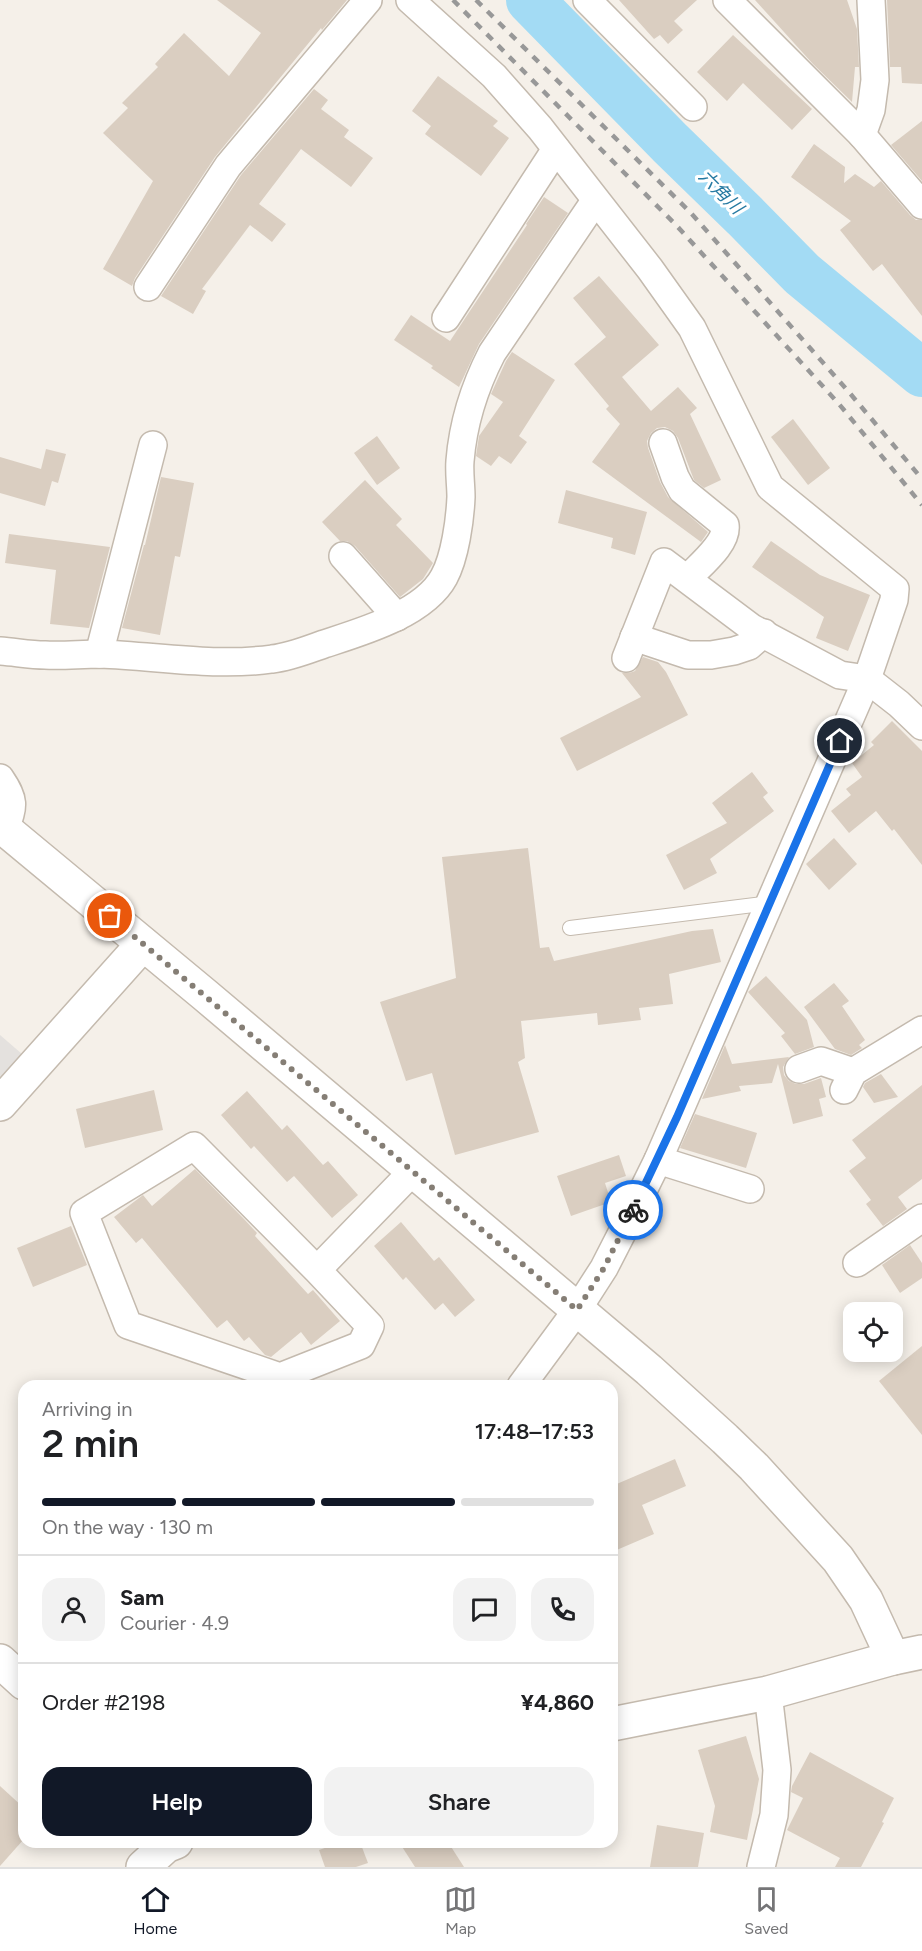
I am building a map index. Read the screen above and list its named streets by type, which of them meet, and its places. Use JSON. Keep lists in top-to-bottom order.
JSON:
{
  "water": ["六角川"],
  "page": {
    "heading": ["2 min", "Arriving in", "17:48–17:53"],
    "panel": [
      "Sam",
      "Courier · 4.9",
      "Order #2198",
      "¥4,860"
    ],
    "bar": "On the way · 130 m",
    "buttons": ["Help", "Share"],
    "tabs": ["Home", "Map", "Saved"]
  }
}
